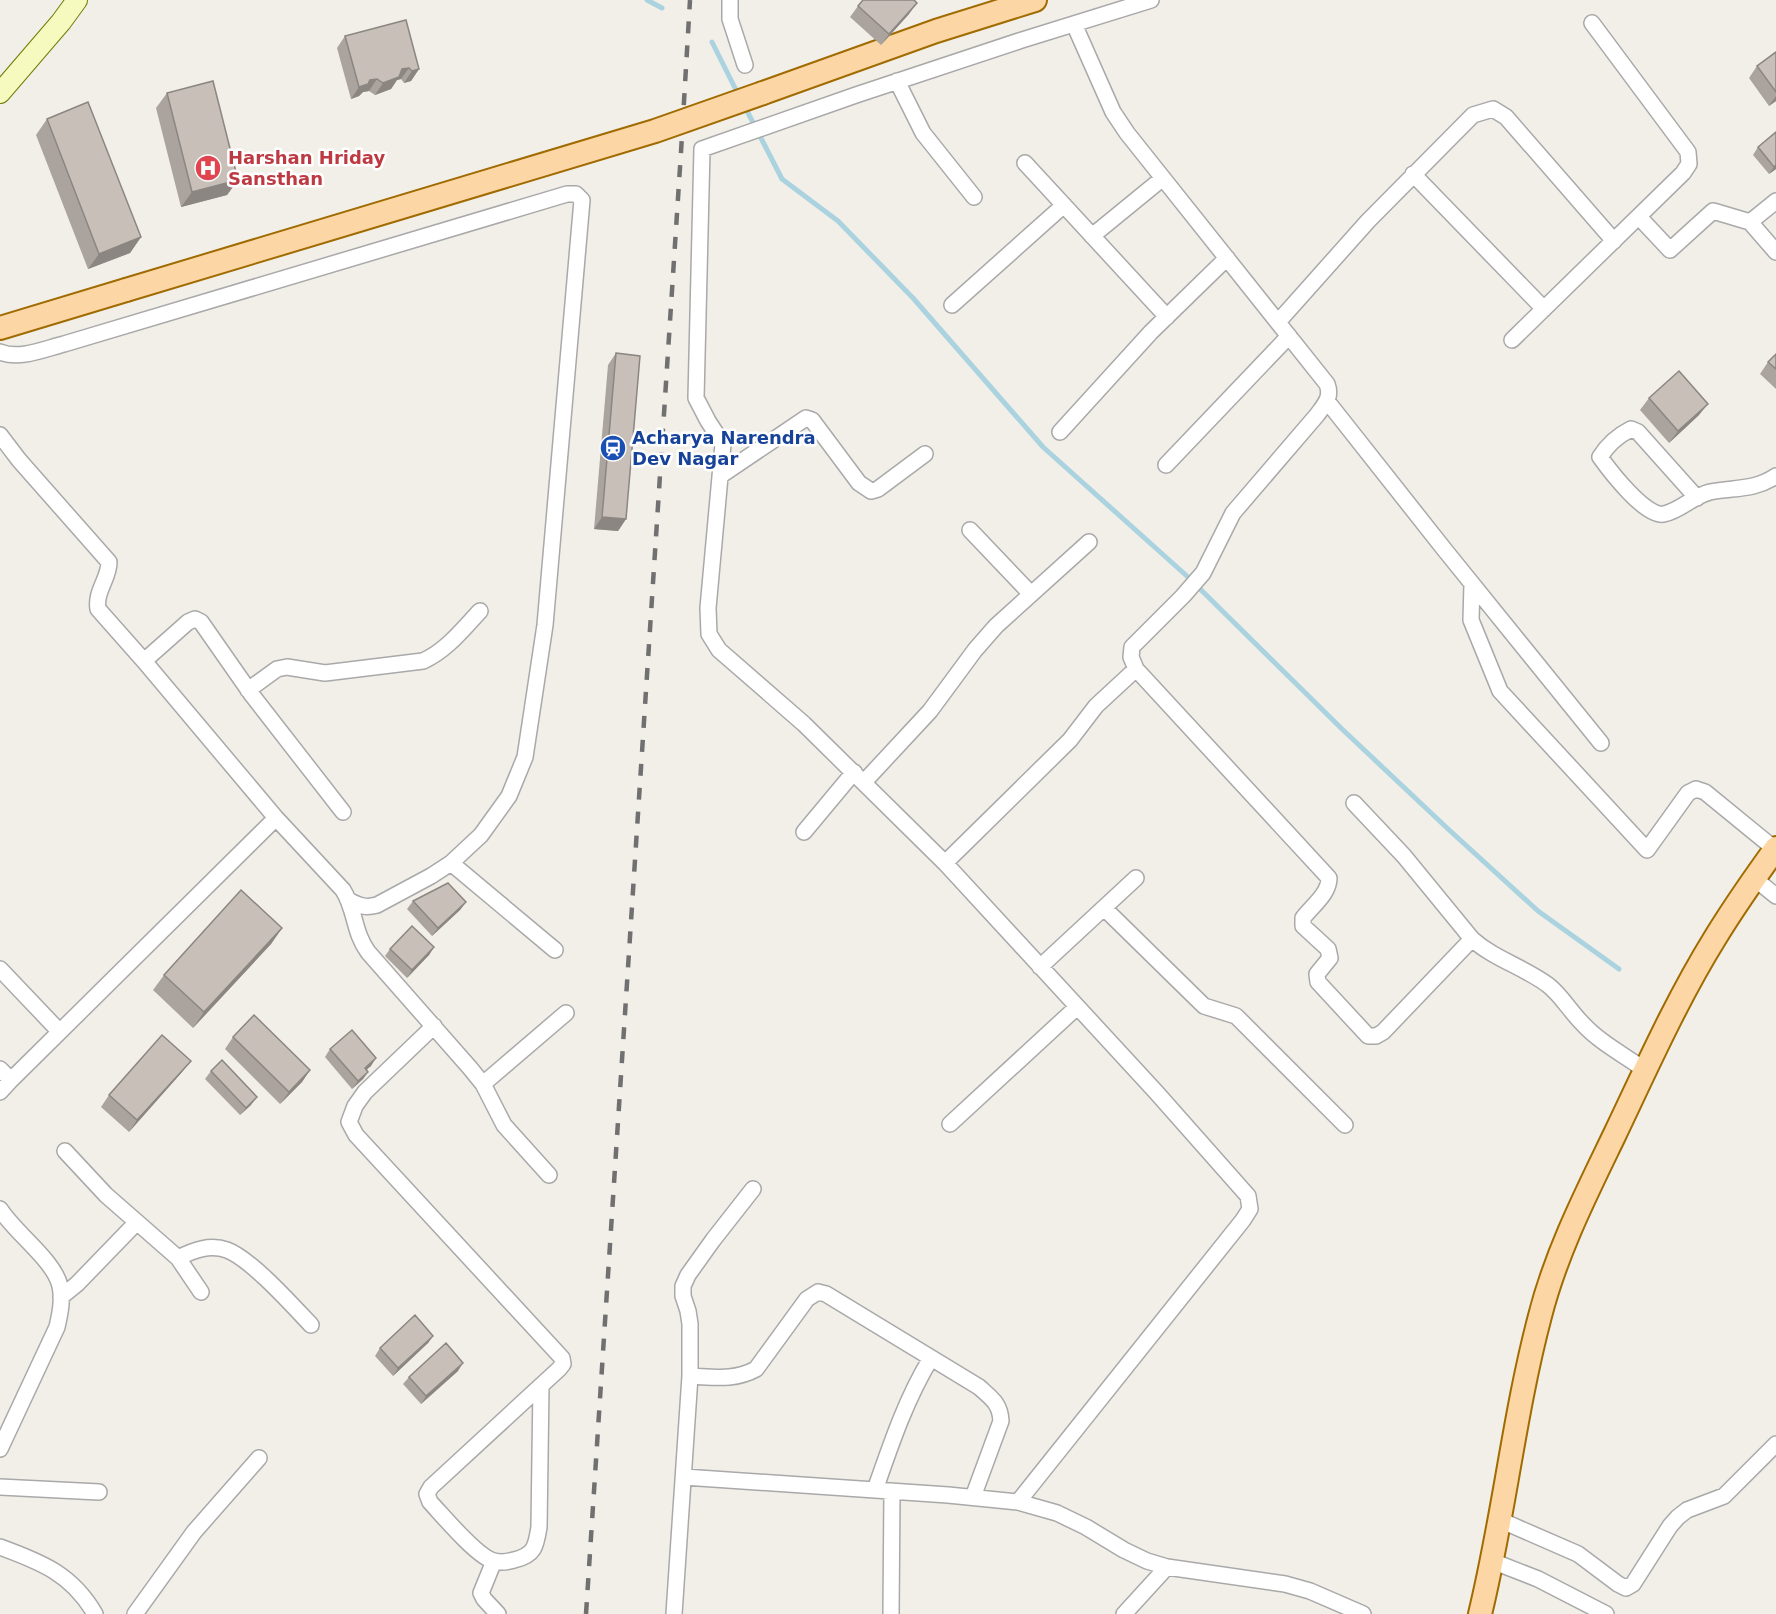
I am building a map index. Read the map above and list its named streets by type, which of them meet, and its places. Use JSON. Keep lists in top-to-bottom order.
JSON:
{
  "places": {
    "hospital": ["Harshan Hriday Sansthan"],
    "station": ["Acharya Narendra Dev Nagar"]
  }
}
